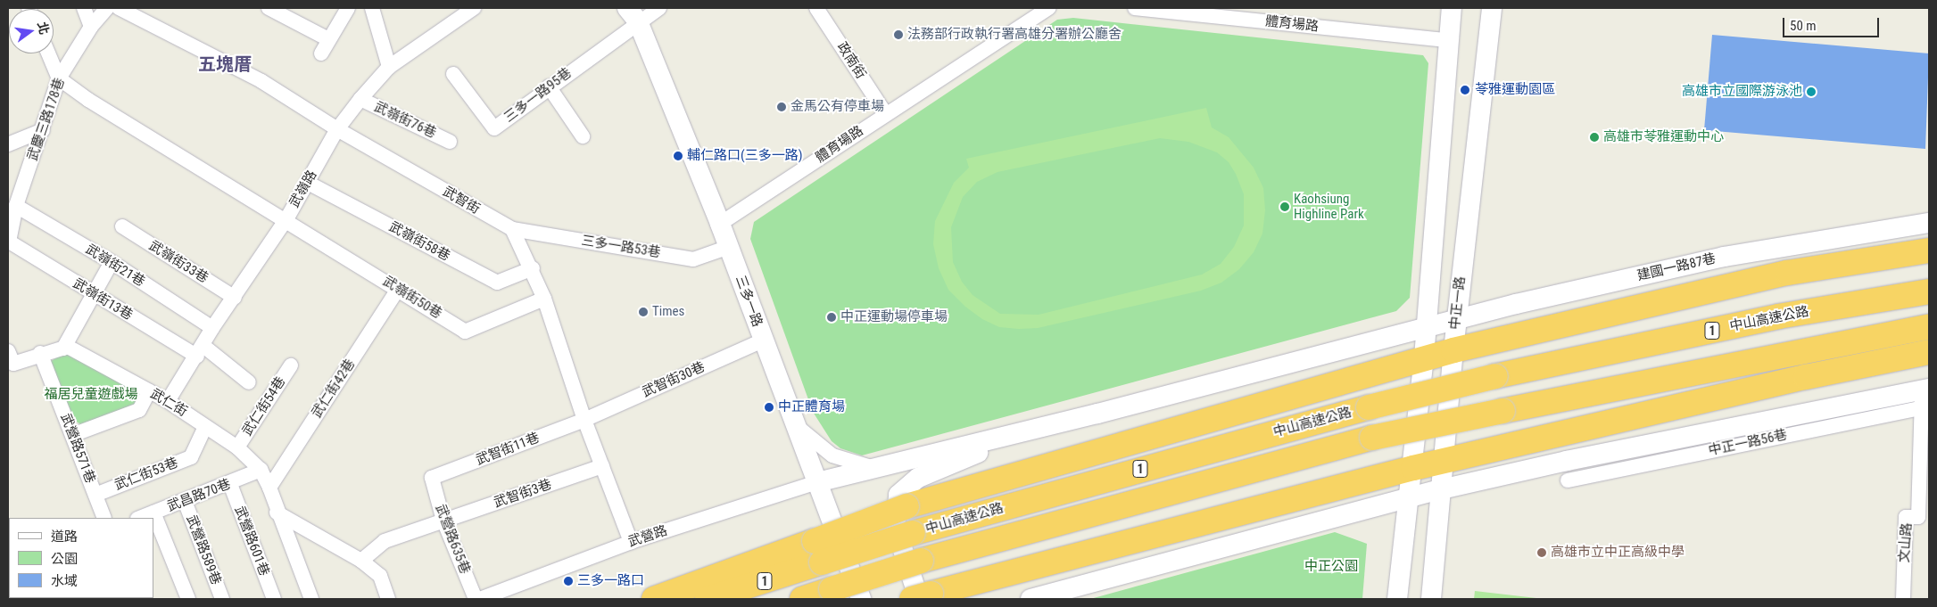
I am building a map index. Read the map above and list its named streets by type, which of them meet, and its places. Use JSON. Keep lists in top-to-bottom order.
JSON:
{
  "streets": {
    "highway": ["中山高速公路", "1"],
    "street": [
      "體育場路",
      "政南街",
      "三多一路95巷",
      "武慶三路178巷",
      "武嶺街76巷",
      "武嶺路",
      "武智街",
      "武嶺街58巷",
      "三多一路53巷",
      "武嶺街33巷",
      "武嶺街21巷",
      "建國一路87巷",
      "武嶺街50巷",
      "武嶺街13巷",
      "三多一路",
      "中正一路",
      "武智街30巷",
      "武仁街42巷",
      "武仁街",
      "武仁街54巷",
      "中正一路56巷",
      "武營路571巷",
      "武智街11巷",
      "武仁街53巷",
      "武智街3巷",
      "武昌路70巷",
      "武營路",
      "武營路635巷",
      "武營路601巷",
      "文山路",
      "武營路589巷"
    ]
  },
  "crossings": [
    ["體育場路", "政南街"],
    ["體育場路", "三多一路"],
    ["三多一路95巷", "三多一路"],
    ["武慶三路178巷", "武嶺街21巷"],
    ["武慶三路178巷", "武嶺街50巷"],
    ["武慶三路178巷", "武嶺街13巷"],
    ["武嶺街76巷", "武嶺路"],
    ["武嶺路", "武智街"],
    ["武嶺路", "武嶺街58巷"],
    ["武嶺路", "武嶺街33巷"],
    ["武嶺路", "武嶺街21巷"],
    ["武嶺路", "武嶺街50巷"],
    ["武嶺路", "武嶺街13巷"],
    ["武嶺路", "武仁街"],
    ["武智街", "三多一路53巷"],
    ["三多一路53巷", "三多一路"],
    ["建國一路87巷", "中正一路"],
    ["武嶺街50巷", "武仁街42巷"],
    ["三多一路", "武智街30巷"],
    ["三多一路", "武營路"],
    ["武智街30巷", "武智街11巷"],
    ["武仁街42巷", "武仁街"],
    ["武仁街", "武仁街54巷"],
    ["武仁街", "武營路571巷"],
    ["武仁街", "武仁街53巷"],
    ["武仁街", "武昌路70巷"],
    ["中正一路56巷", "文山路"],
    ["武營路571巷", "武仁街53巷"],
    ["武智街11巷", "武營路635巷"],
    ["武智街3巷", "武營路635巷"],
    ["武昌路70巷", "武營路601巷"],
    ["武昌路70巷", "武營路589巷"]
  ],
  "districts": ["五塊厝"],
  "parks": ["福居兒童遊戲場", "中正公園"],
  "places": [
    "法務部行政執行署高雄分署辦公廳舍",
    "苓雅運動園區",
    "高雄市立國際游泳池",
    "金馬公有停車場",
    "高雄市苓雅運動中心",
    "輔仁路口(三多一路)",
    "Kaohsiung Highline Park",
    "Times",
    "中正運動場停車場",
    "中正體育場",
    "高雄市立中正高級中學",
    "三多一路口"
  ],
  "legend": ["道路", "公園", "水域"],
  "scale_bar": "50 m",
  "north": "right"
}
